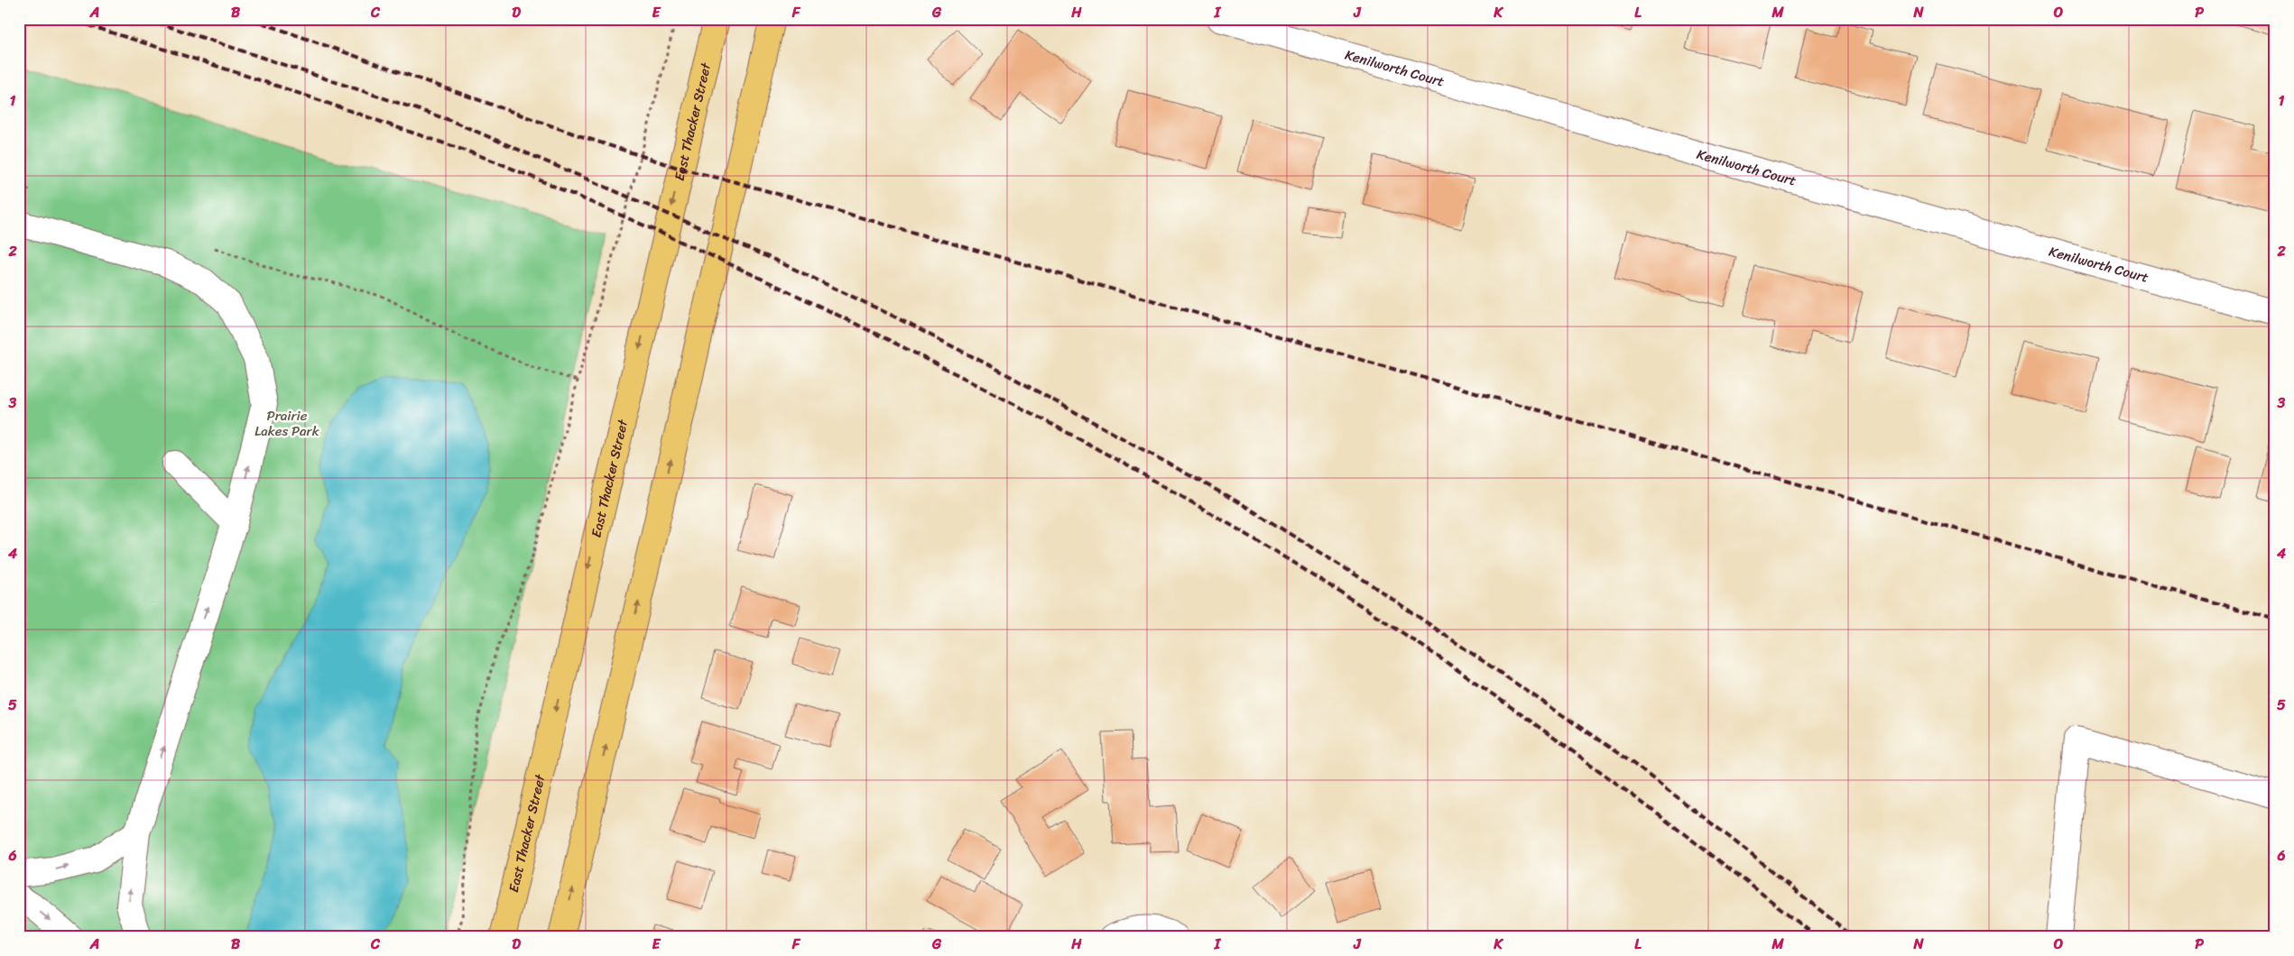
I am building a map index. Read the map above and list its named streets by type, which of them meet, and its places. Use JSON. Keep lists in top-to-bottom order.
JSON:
{
  "streets": {
    "main road": ["East Thacker Street"],
    "street": ["Kenilworth Court"]
  },
  "parks": ["Prairie Lakes Park"],
  "grid": {
    "columns": [
      "A",
      "B",
      "C",
      "D",
      "E",
      "F",
      "G",
      "H",
      "I",
      "J",
      "K",
      "L",
      "M",
      "N",
      "O",
      "P"
    ],
    "rows": [
      "1",
      "2",
      "3",
      "4",
      "5",
      "6"
    ]
  }
}
